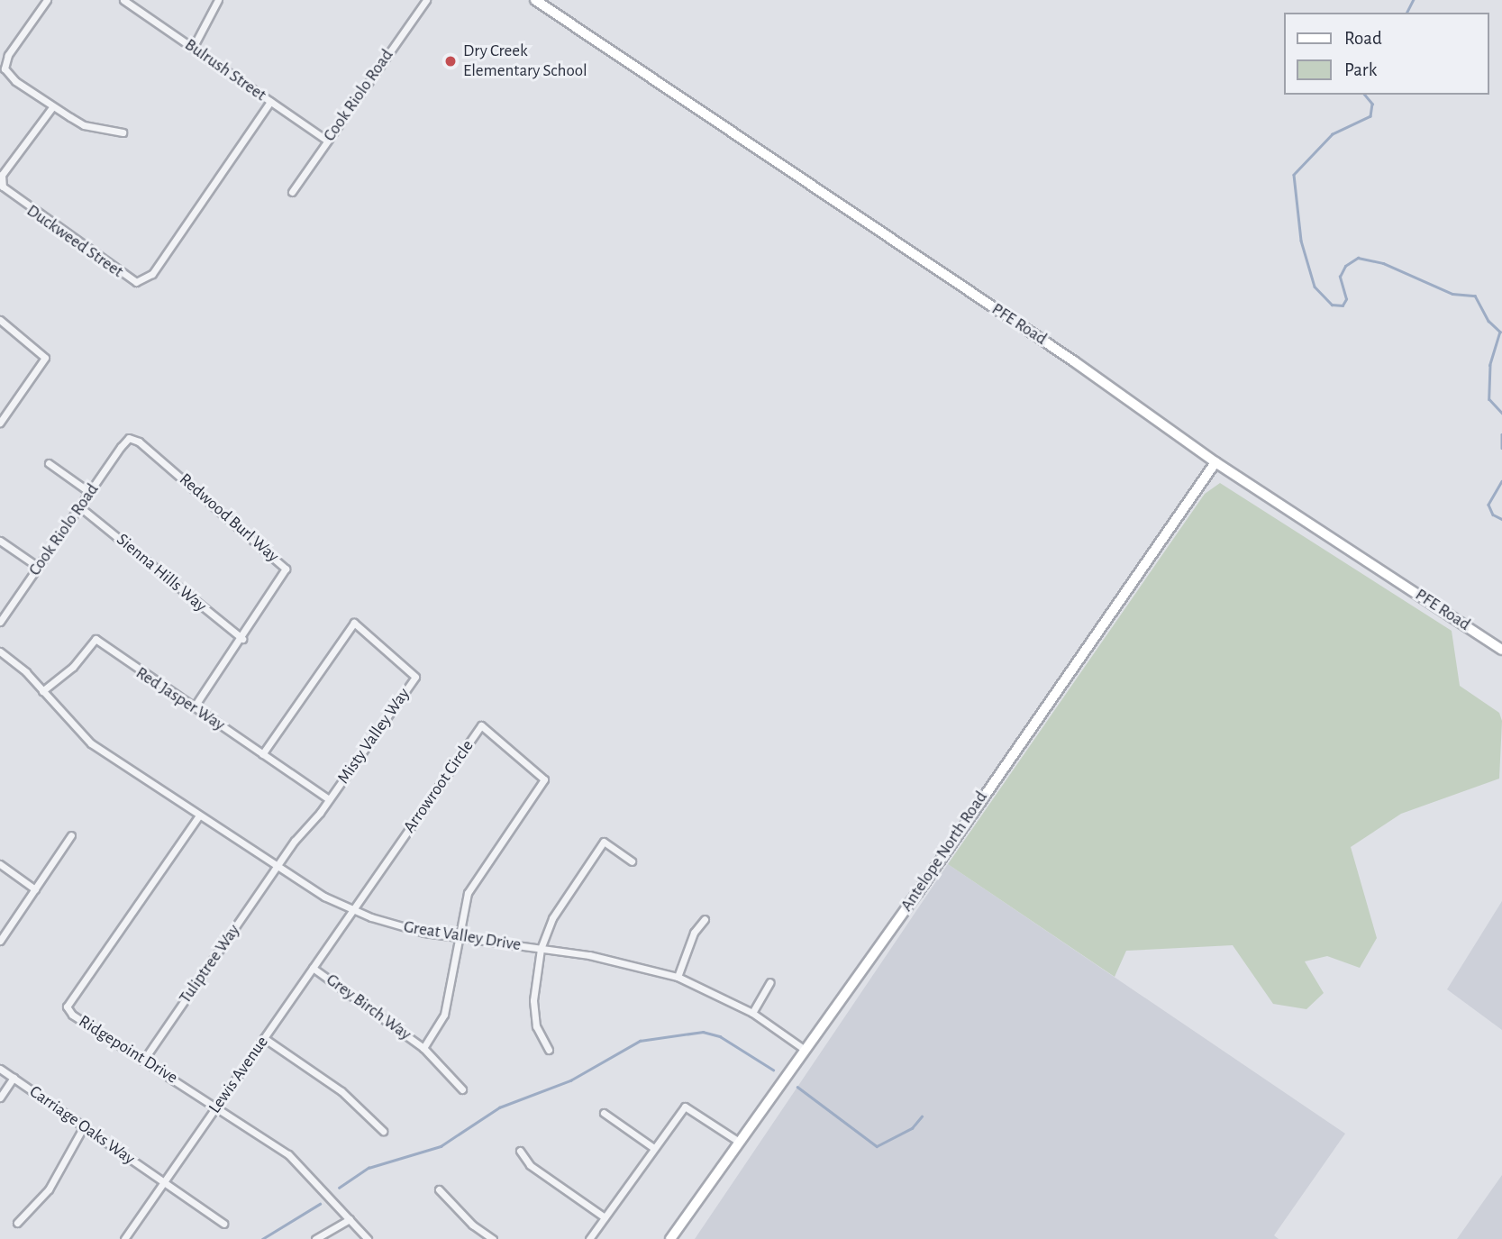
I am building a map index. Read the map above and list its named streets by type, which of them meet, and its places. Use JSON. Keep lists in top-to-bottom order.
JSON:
{
  "streets": {
    "main road": ["PFE Road", "Antelope North Road"],
    "street": [
      "Bulrush Street",
      "Cook Riolo Road",
      "Duckweed Street",
      "Redwood Burl Way",
      "Sienna Hills Way",
      "Red Jasper Way",
      "Misty Valley Way",
      "Arrowroot Circle",
      "Great Valley Drive",
      "Tuliptree Way",
      "Grey Birch Way",
      "Ridgepoint Drive",
      "Lewis Avenue",
      "Carriage Oaks Way"
    ]
  },
  "crossings": [
    ["Bulrush Street", "Cook Riolo Road"],
    ["Bulrush Street", "Duckweed Street"],
    ["Cook Riolo Road", "Redwood Burl Way"],
    ["Cook Riolo Road", "Sienna Hills Way"],
    ["PFE Road", "Antelope North Road"],
    ["Redwood Burl Way", "Sienna Hills Way"],
    ["Redwood Burl Way", "Red Jasper Way"],
    ["Red Jasper Way", "Misty Valley Way"],
    ["Red Jasper Way", "Great Valley Drive"],
    ["Misty Valley Way", "Great Valley Drive"],
    ["Misty Valley Way", "Tuliptree Way"],
    ["Arrowroot Circle", "Great Valley Drive"],
    ["Arrowroot Circle", "Lewis Avenue"],
    ["Antelope North Road", "Great Valley Drive"],
    ["Great Valley Drive", "Tuliptree Way"],
    ["Great Valley Drive", "Ridgepoint Drive"],
    ["Great Valley Drive", "Lewis Avenue"],
    ["Tuliptree Way", "Ridgepoint Drive"],
    ["Grey Birch Way", "Lewis Avenue"],
    ["Ridgepoint Drive", "Lewis Avenue"],
    ["Lewis Avenue", "Carriage Oaks Way"]
  ],
  "places": ["Dry Creek Elementary School"],
  "legend": ["Road", "Park"]
}
